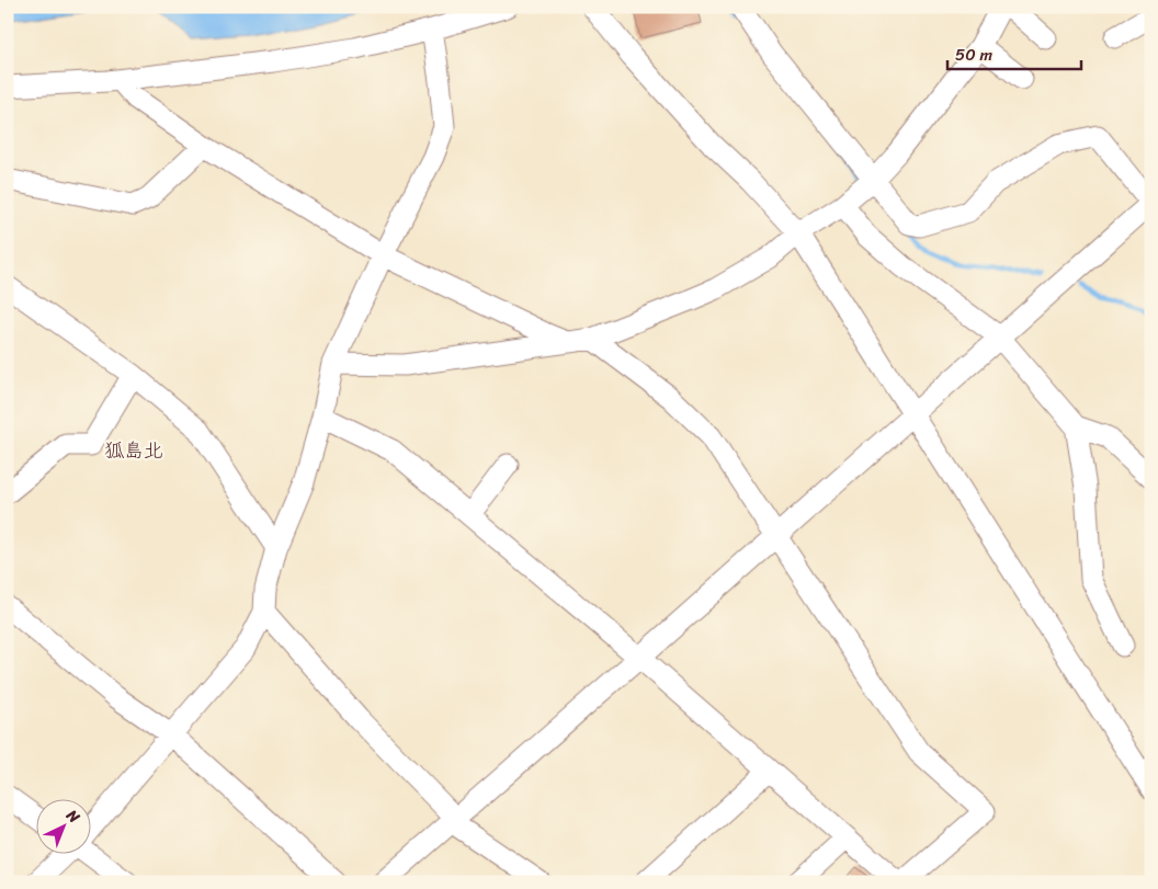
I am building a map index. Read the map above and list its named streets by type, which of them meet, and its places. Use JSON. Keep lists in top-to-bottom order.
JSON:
{
  "districts": ["狐島北"],
  "scale_bar": "50 m",
  "north": "top right"
}
